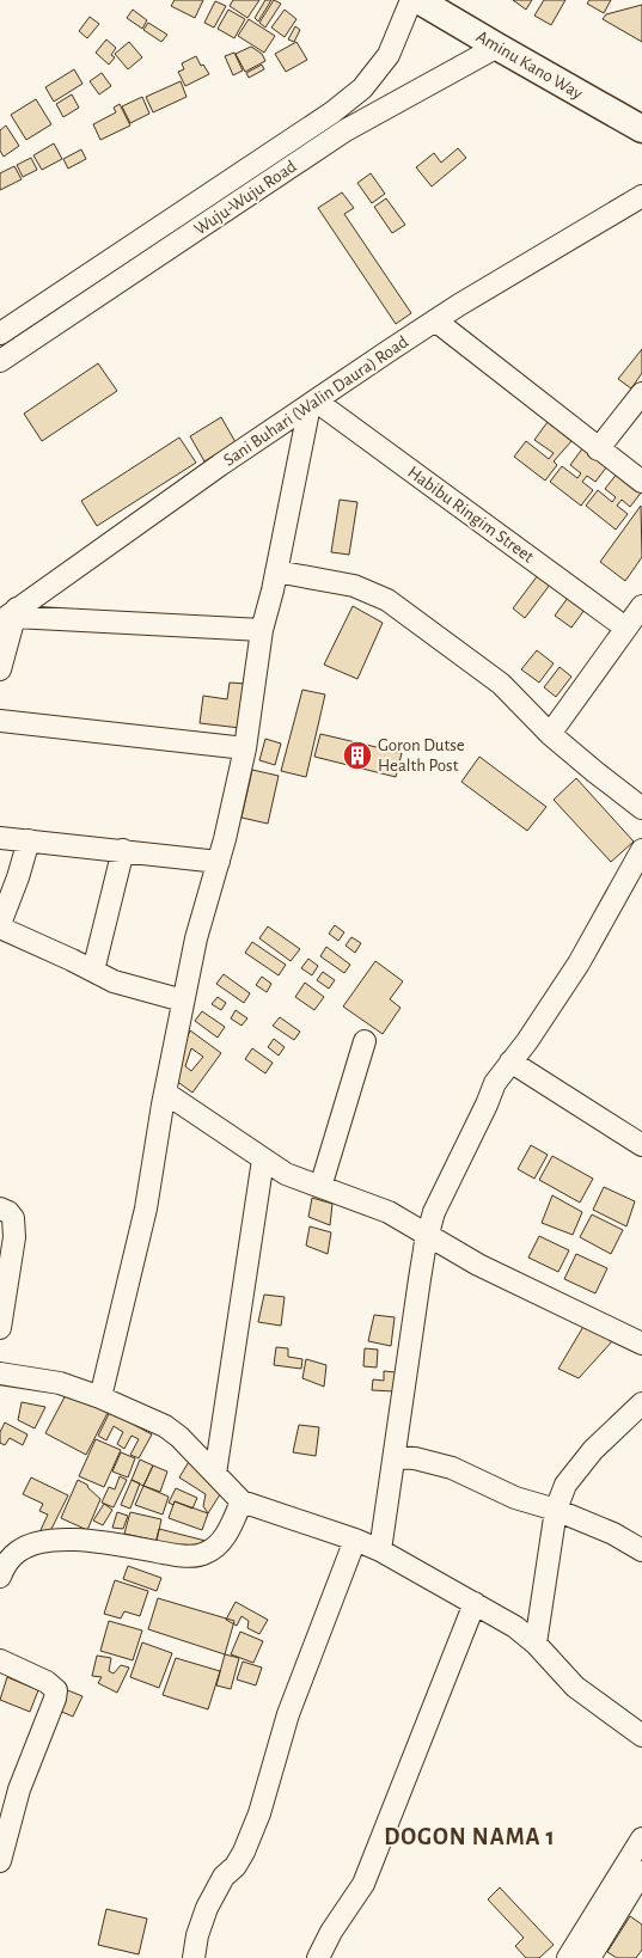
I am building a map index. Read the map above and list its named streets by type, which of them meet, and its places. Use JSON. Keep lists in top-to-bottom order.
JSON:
{
  "streets": {
    "main road": ["Aminu Kano Way"],
    "street": ["Wuju-Wuju Road", "Sani Buhari (Walin Daura) Road", "Habibu Ringim Street"]
  },
  "crossings": [
    ["Aminu Kano Way", "Wuju-Wuju Road"],
    ["Sani Buhari (Walin Daura) Road", "Habibu Ringim Street"]
  ],
  "districts": ["DOGON NAMA 1"],
  "places": {
    "building": ["Goron Dutse Health Post"]
  }
}
